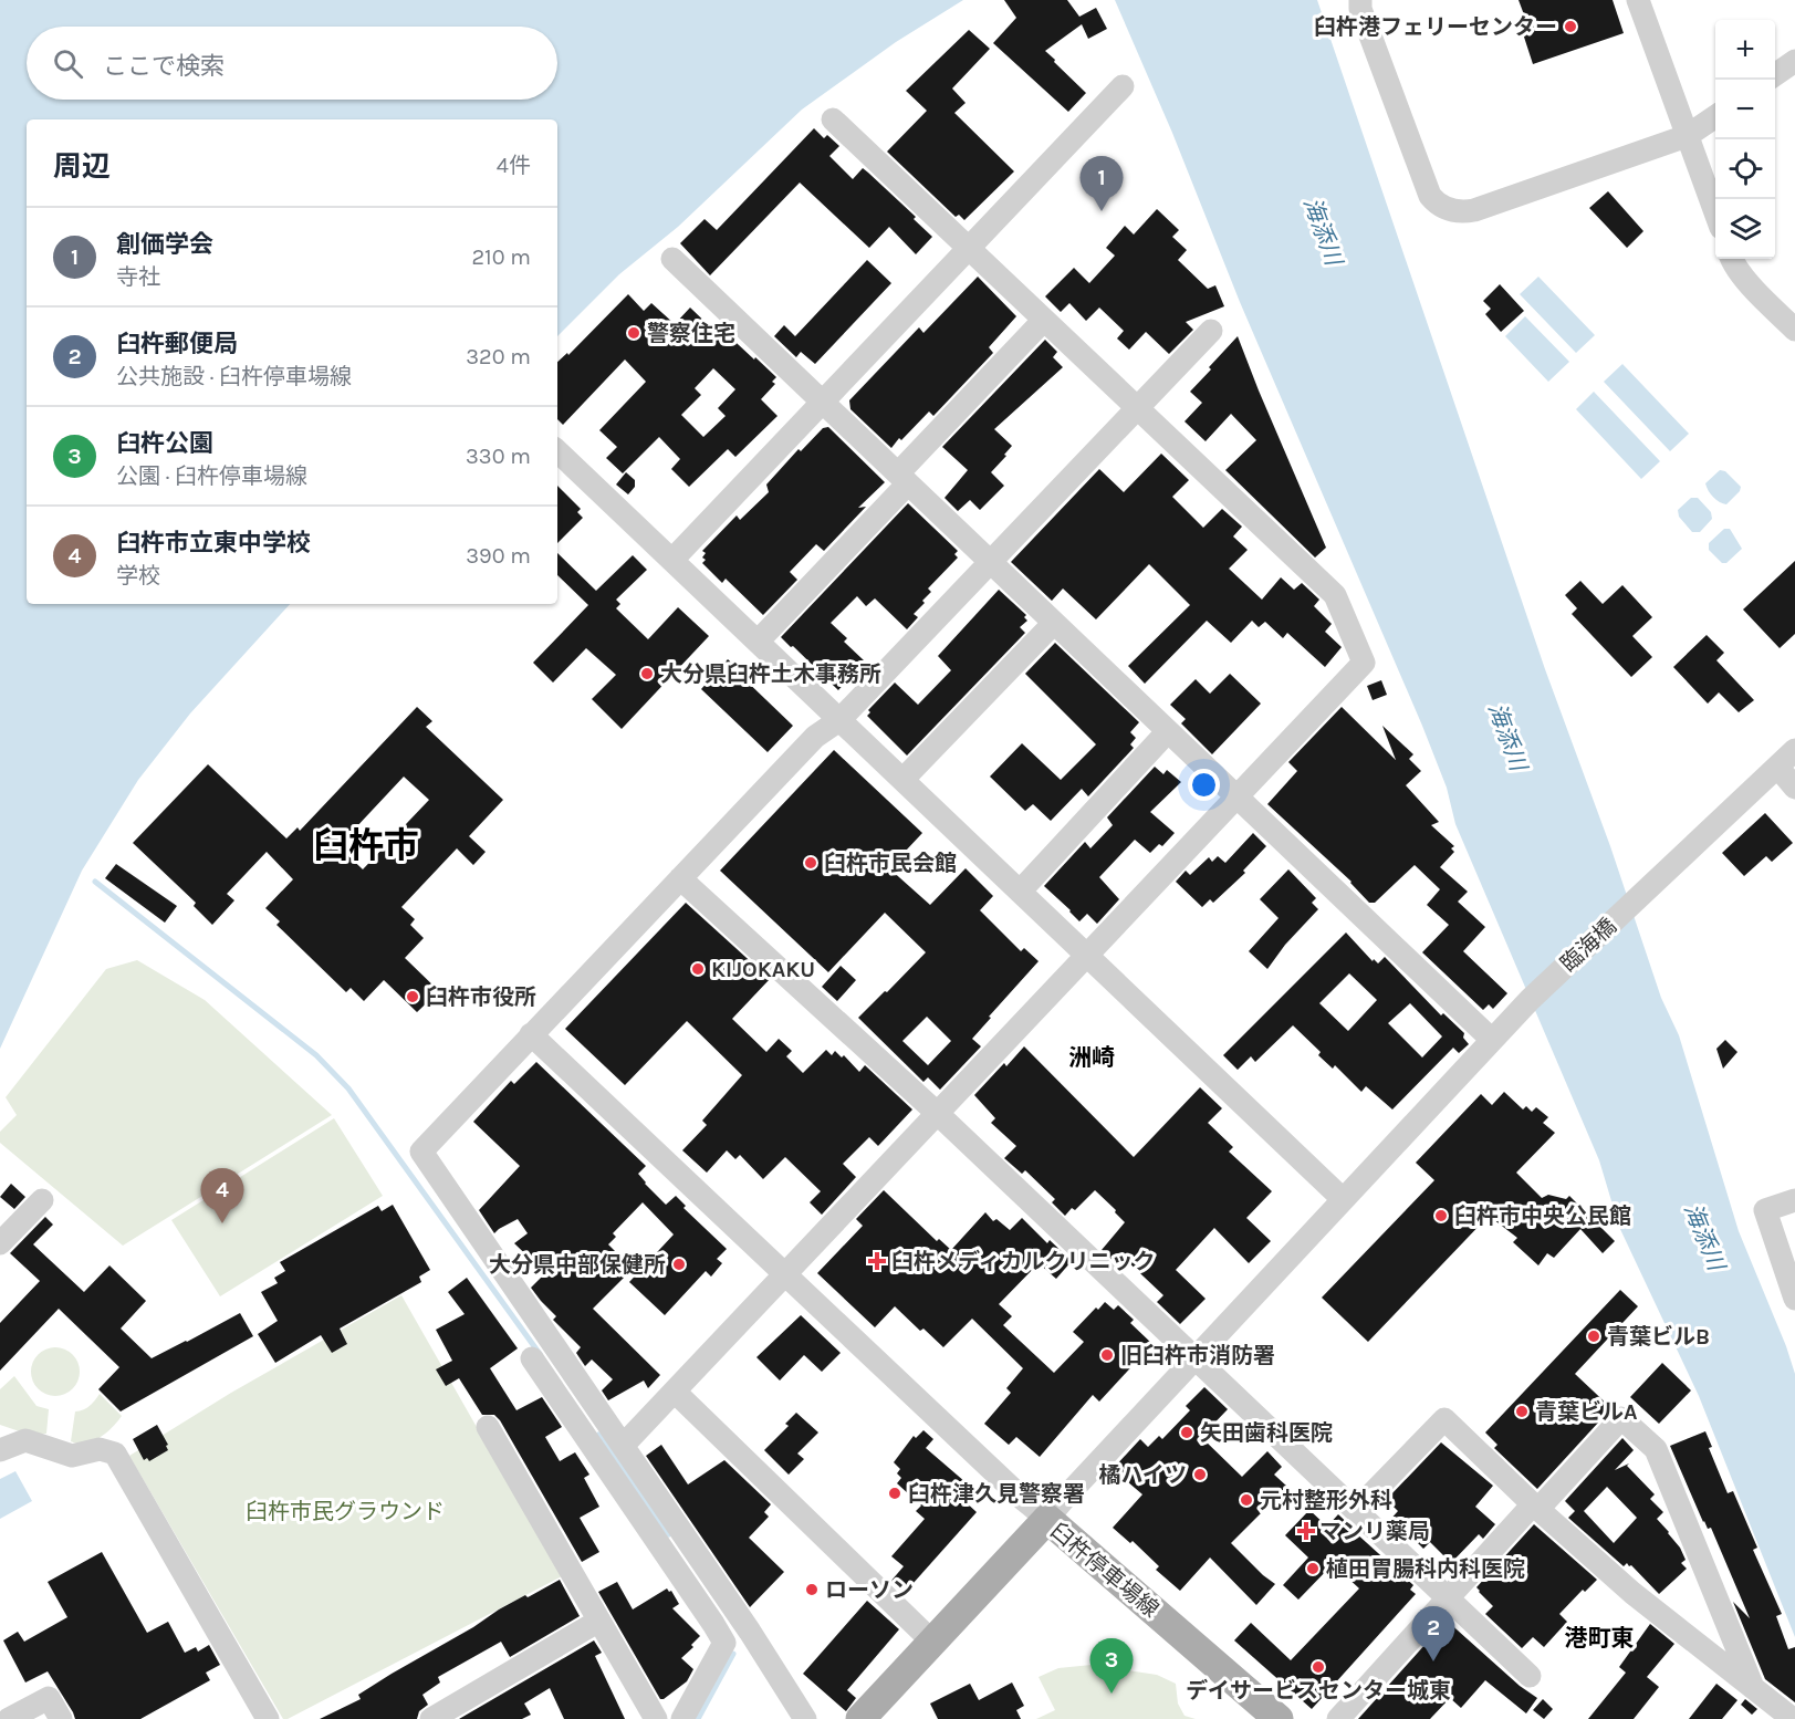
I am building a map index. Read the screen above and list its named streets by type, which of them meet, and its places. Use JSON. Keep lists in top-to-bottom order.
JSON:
{
  "streets": {
    "main road": ["臼杵停車場線"],
    "street": ["臨海橋"]
  },
  "crossings": [
    ["臨海橋", "臼杵停車場線"]
  ],
  "districts": ["臼杵市", "洲崎", "港町東"],
  "water": ["海添川"],
  "parks": ["臼杵市民グラウンド"],
  "places": {
    "other": [
      "臼杵港フェリーセンター",
      "警察住宅",
      "大分県臼杵土木事務所",
      "臼杵市民会館",
      "KIJOKAKU",
      "臼杵市役所",
      "臼杵市中央公民館",
      "大分県中部保健所",
      "青葉ビルB",
      "旧臼杵市消防署",
      "青葉ビルA",
      "矢田歯科医院",
      "橘ハイツ",
      "臼杵津久見警察署",
      "元村整形外科",
      "植田胃腸科内科医院",
      "ローソン",
      "デイサービスセンター城東"
    ],
    "health": ["臼杵メディカルクリニック", "マンリ薬局"]
  },
  "page": {
    "map_buttons": ["+", "−"],
    "search": "ここで検索",
    "heading": ["周辺", "4件"],
    "pins": [
      "1",
      "4",
      "2",
      "3"
    ],
    "list": [
      {
        "mark": "1",
        "name": "創価学会",
        "note": "寺社",
        "value": "210 m"
      },
      {
        "mark": "2",
        "name": "臼杵郵便局",
        "note": "公共施設 · 臼杵停車場線",
        "value": "320 m"
      },
      {
        "mark": "3",
        "name": "臼杵公園",
        "note": "公園 · 臼杵停車場線",
        "value": "330 m"
      },
      {
        "mark": "4",
        "name": "臼杵市立東中学校",
        "note": "学校",
        "value": "390 m"
      }
    ]
  }
}
